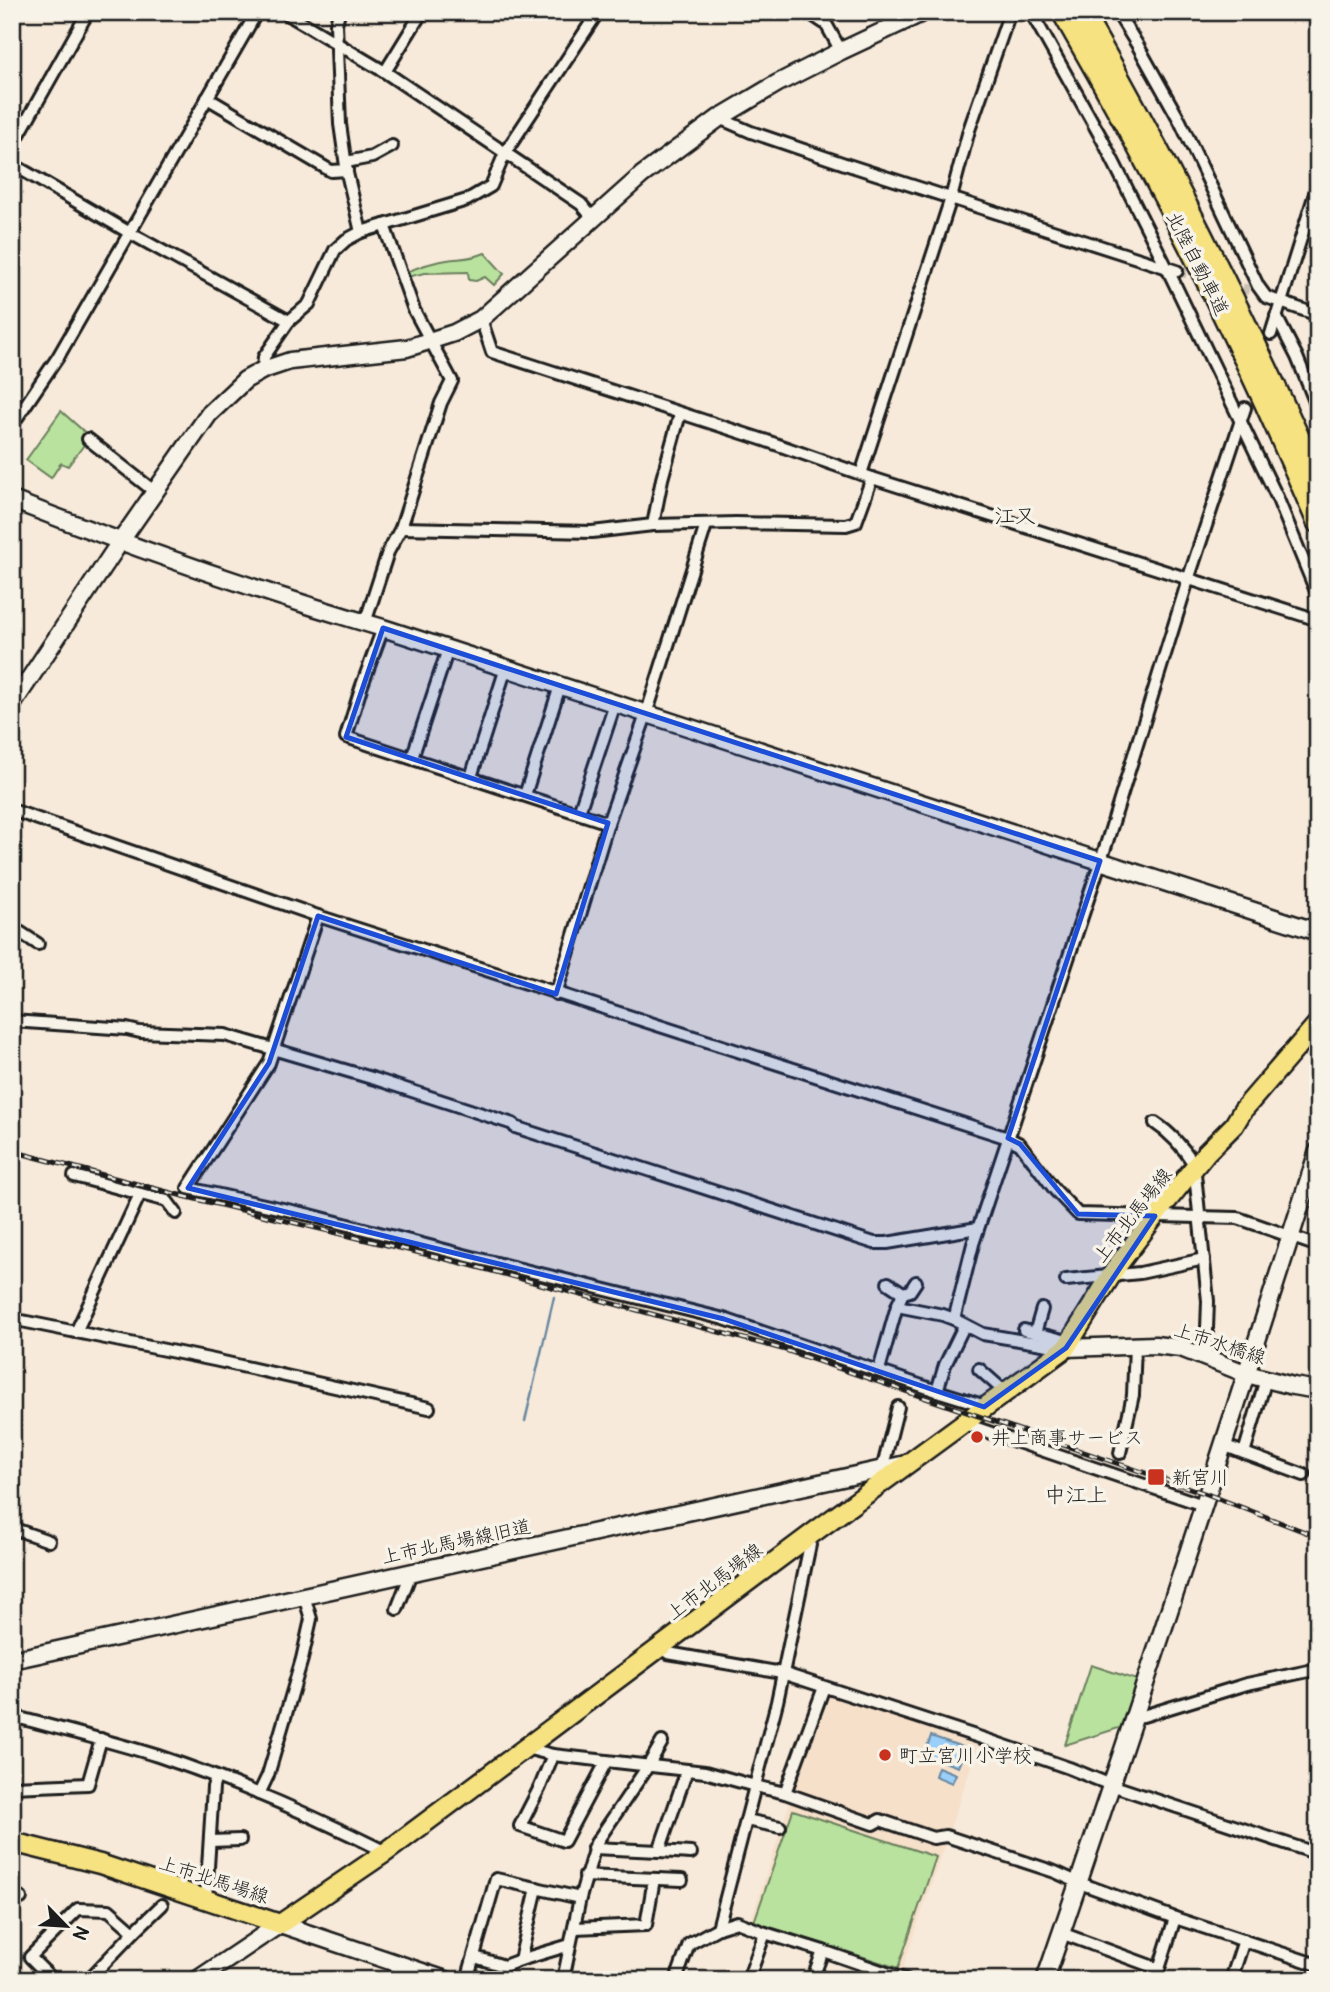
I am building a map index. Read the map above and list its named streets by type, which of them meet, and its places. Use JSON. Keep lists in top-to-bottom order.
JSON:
{
  "streets": {
    "highway": ["北陸自動車道"],
    "main road": ["上市北馬場線"],
    "street": ["上市水橋線", "上市北馬場線旧道"]
  },
  "crossings": [
    ["上市北馬場線", "上市水橋線"],
    ["上市北馬場線", "上市北馬場線旧道"]
  ],
  "districts": ["江又", "中江上"],
  "places": {
    "other": ["井上商事サービス", "町立宮川小学校"],
    "transit": ["新宮川"]
  },
  "north": "bottom right"
}
